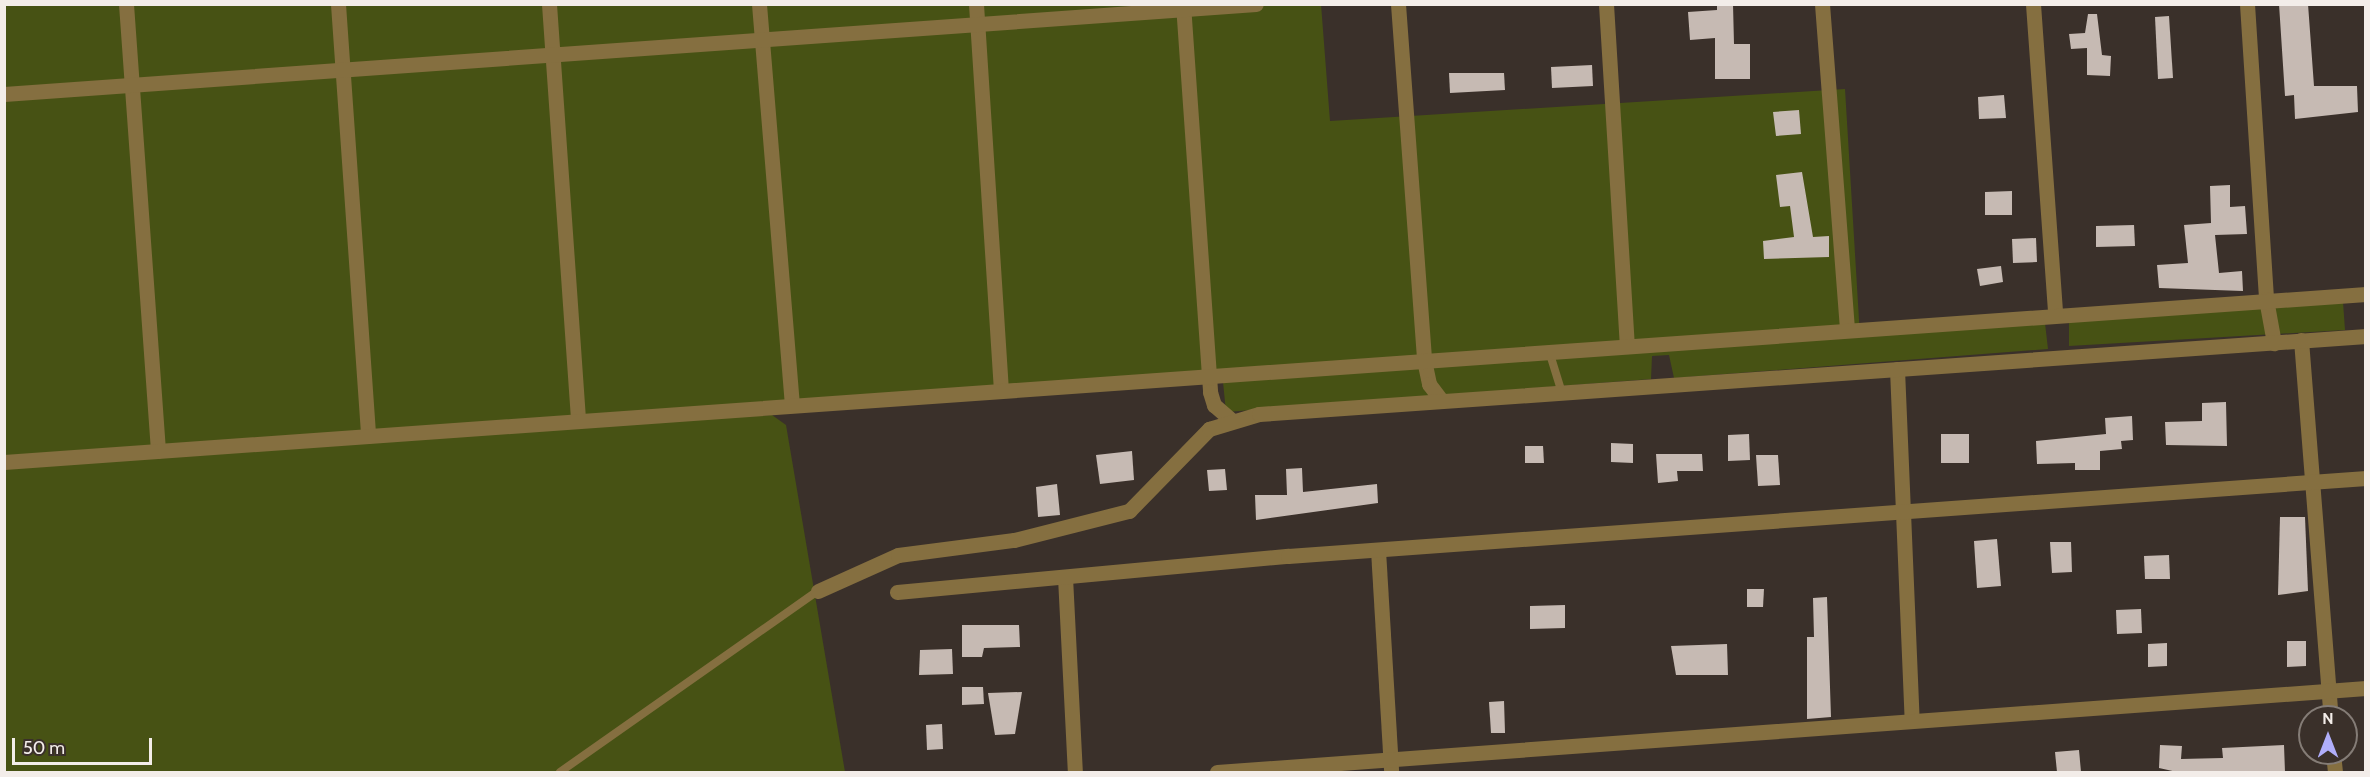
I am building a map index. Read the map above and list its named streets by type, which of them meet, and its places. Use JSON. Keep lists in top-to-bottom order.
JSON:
{
  "scale_bar": "50 m",
  "north": "top"
}
